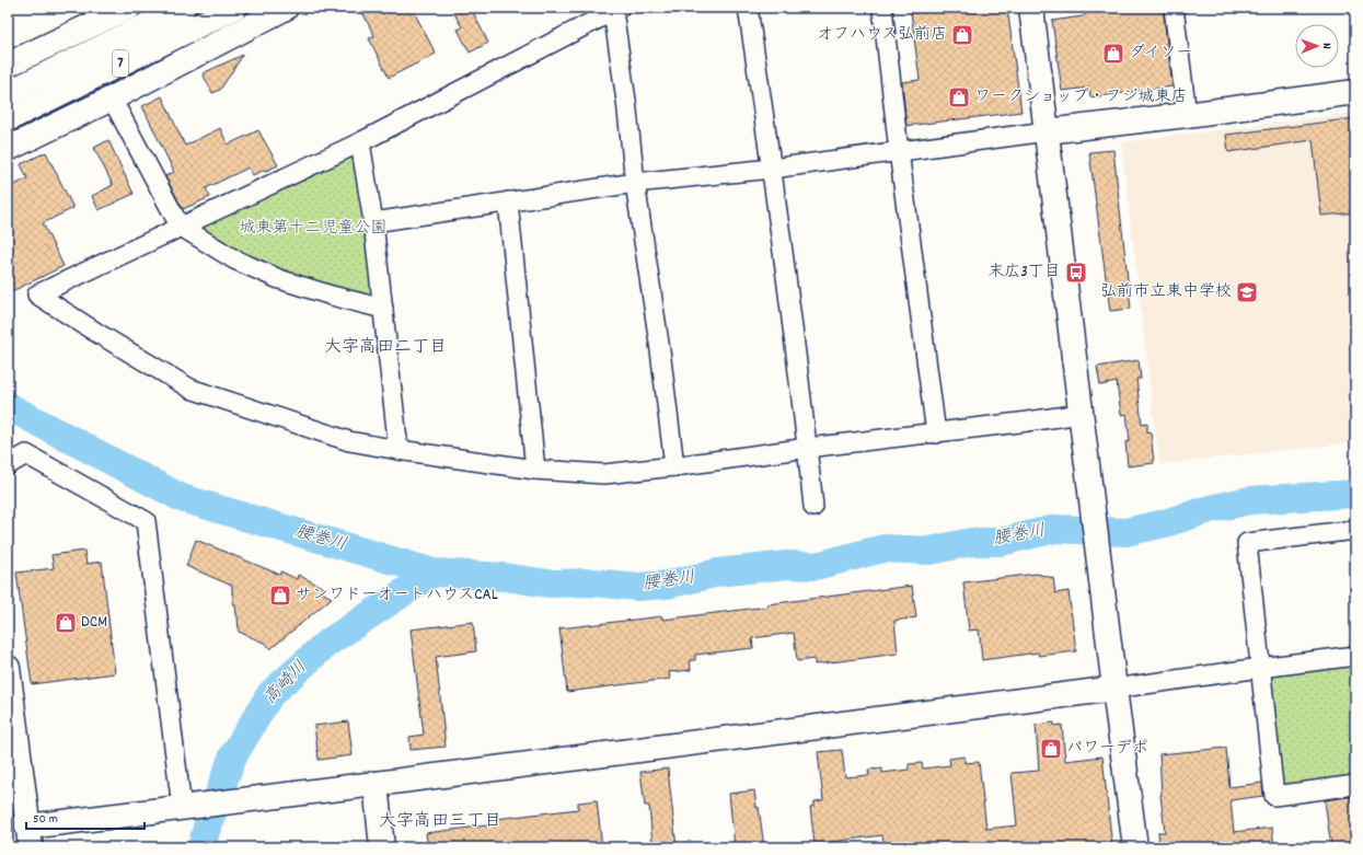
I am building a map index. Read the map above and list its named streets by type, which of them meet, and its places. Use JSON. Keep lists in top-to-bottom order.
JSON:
{
  "streets": {
    "main road": ["7"]
  },
  "districts": ["大字高田二丁目", "大字高田三丁目"],
  "water": ["腰巻川", "高崎川"],
  "parks": ["城東第十二児童公園"],
  "places": {
    "shop": [
      "オフハウス弘前店",
      "ダイソー",
      "ワークショップ・フジ城東店",
      "サンワドーオートハウスCAL",
      "DCM",
      "パワーデポ"
    ],
    "bus stop": ["末広3丁目"],
    "school or university": ["弘前市立東中学校"]
  },
  "scale_bar": "50 m",
  "north": "right"
}
